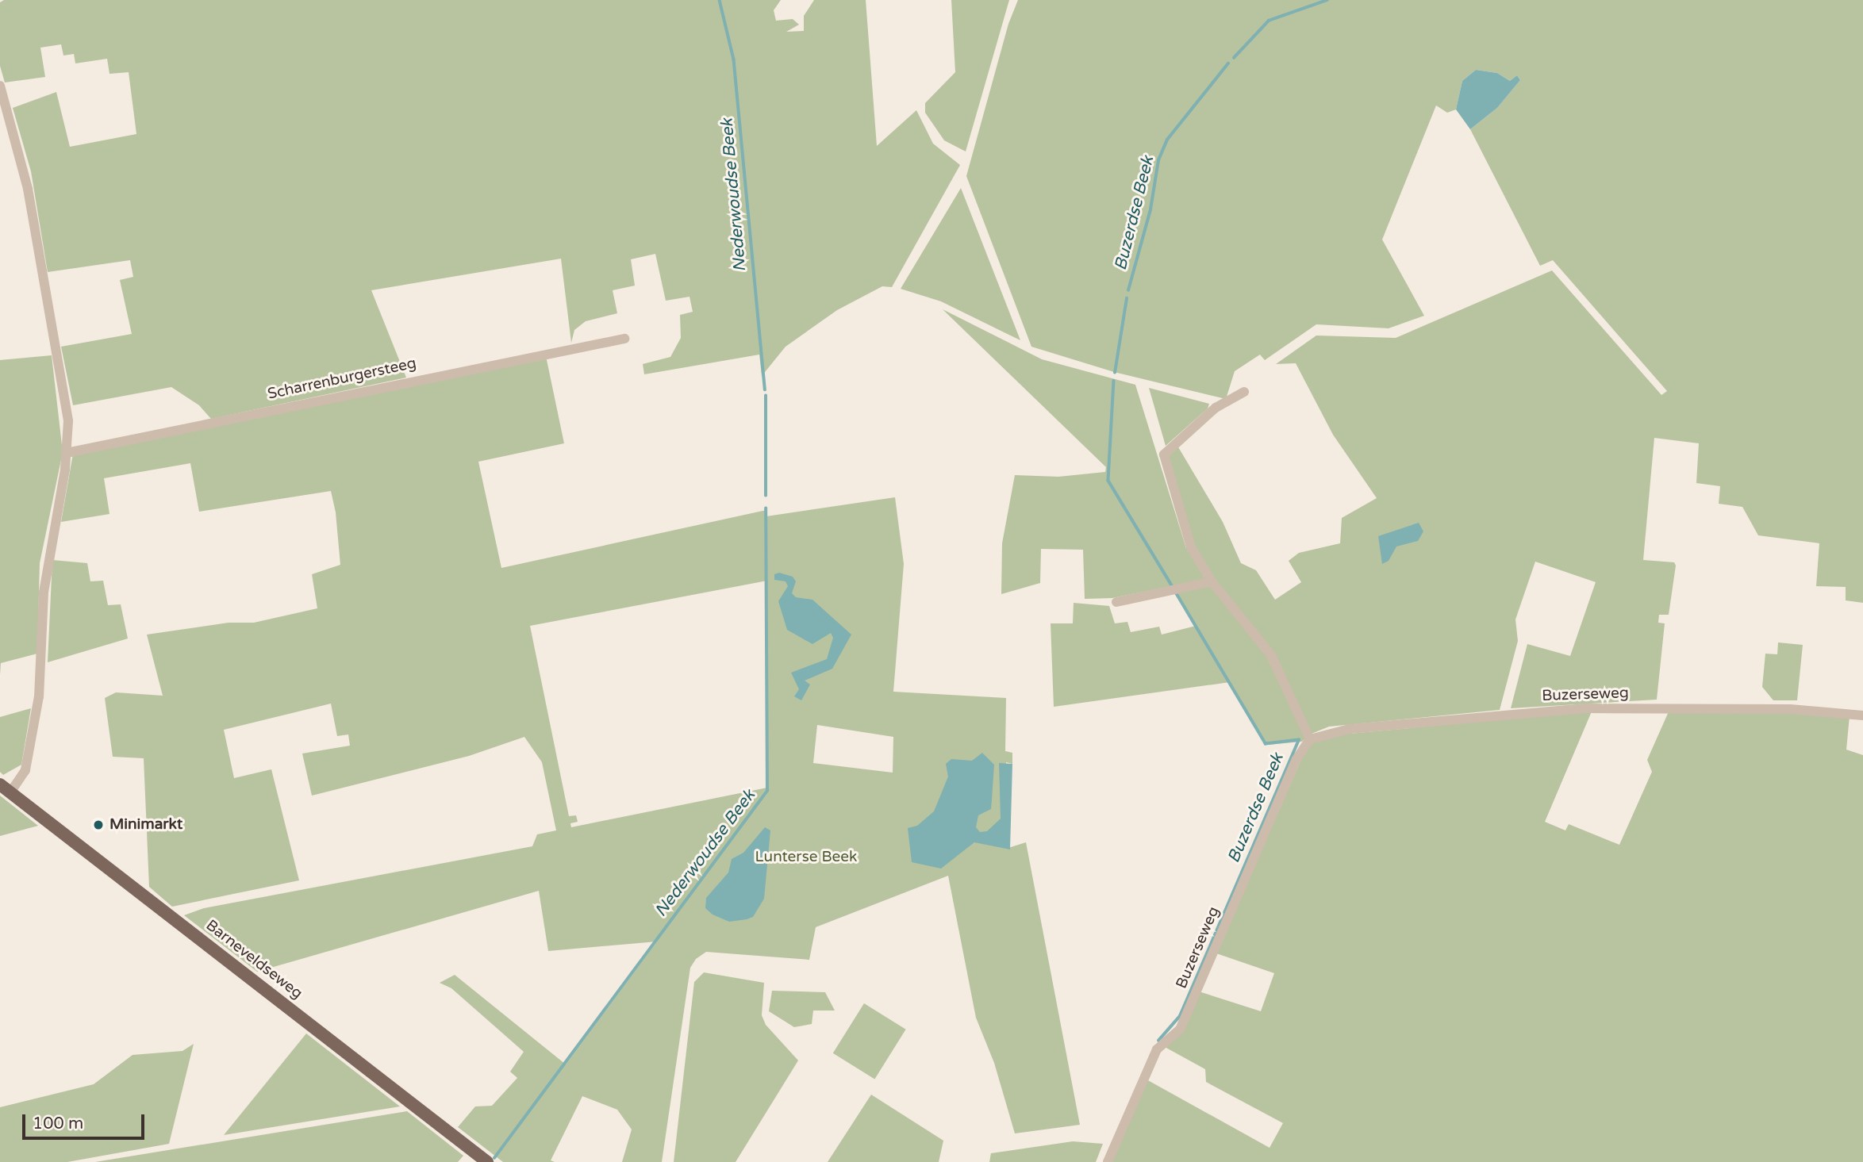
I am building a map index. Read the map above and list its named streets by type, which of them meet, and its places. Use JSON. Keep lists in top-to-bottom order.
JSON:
{
  "streets": {
    "main road": ["Barneveldseweg"],
    "street": ["Scharrenburgersteeg", "Buzerseweg"]
  },
  "water": ["Nederwoudse Beek", "Buzerdse Beek"],
  "parks": ["Lunterse Beek"],
  "places": ["Minimarkt"],
  "scale_bar": "100 m"
}
